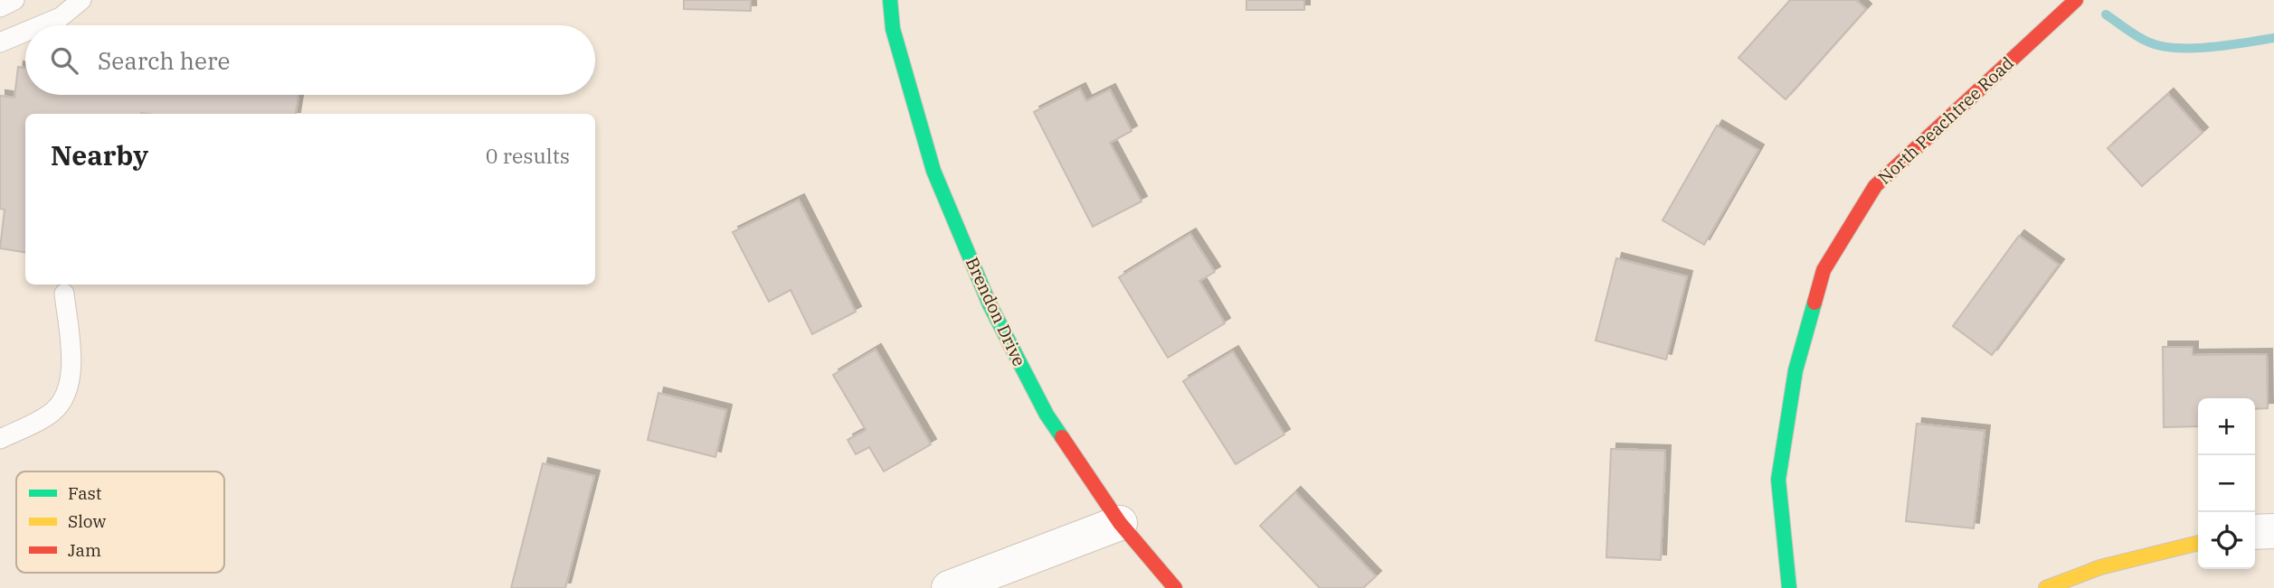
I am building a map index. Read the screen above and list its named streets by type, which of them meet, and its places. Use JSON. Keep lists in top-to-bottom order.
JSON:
{
  "streets": {
    "street": ["North Peachtree Road", "Brendon Drive"]
  },
  "legend": ["Fast", "Slow", "Jam"],
  "page": {
    "search": "Search here",
    "heading": ["Nearby", "0 results"],
    "map_buttons": ["+", "−"]
  }
}
